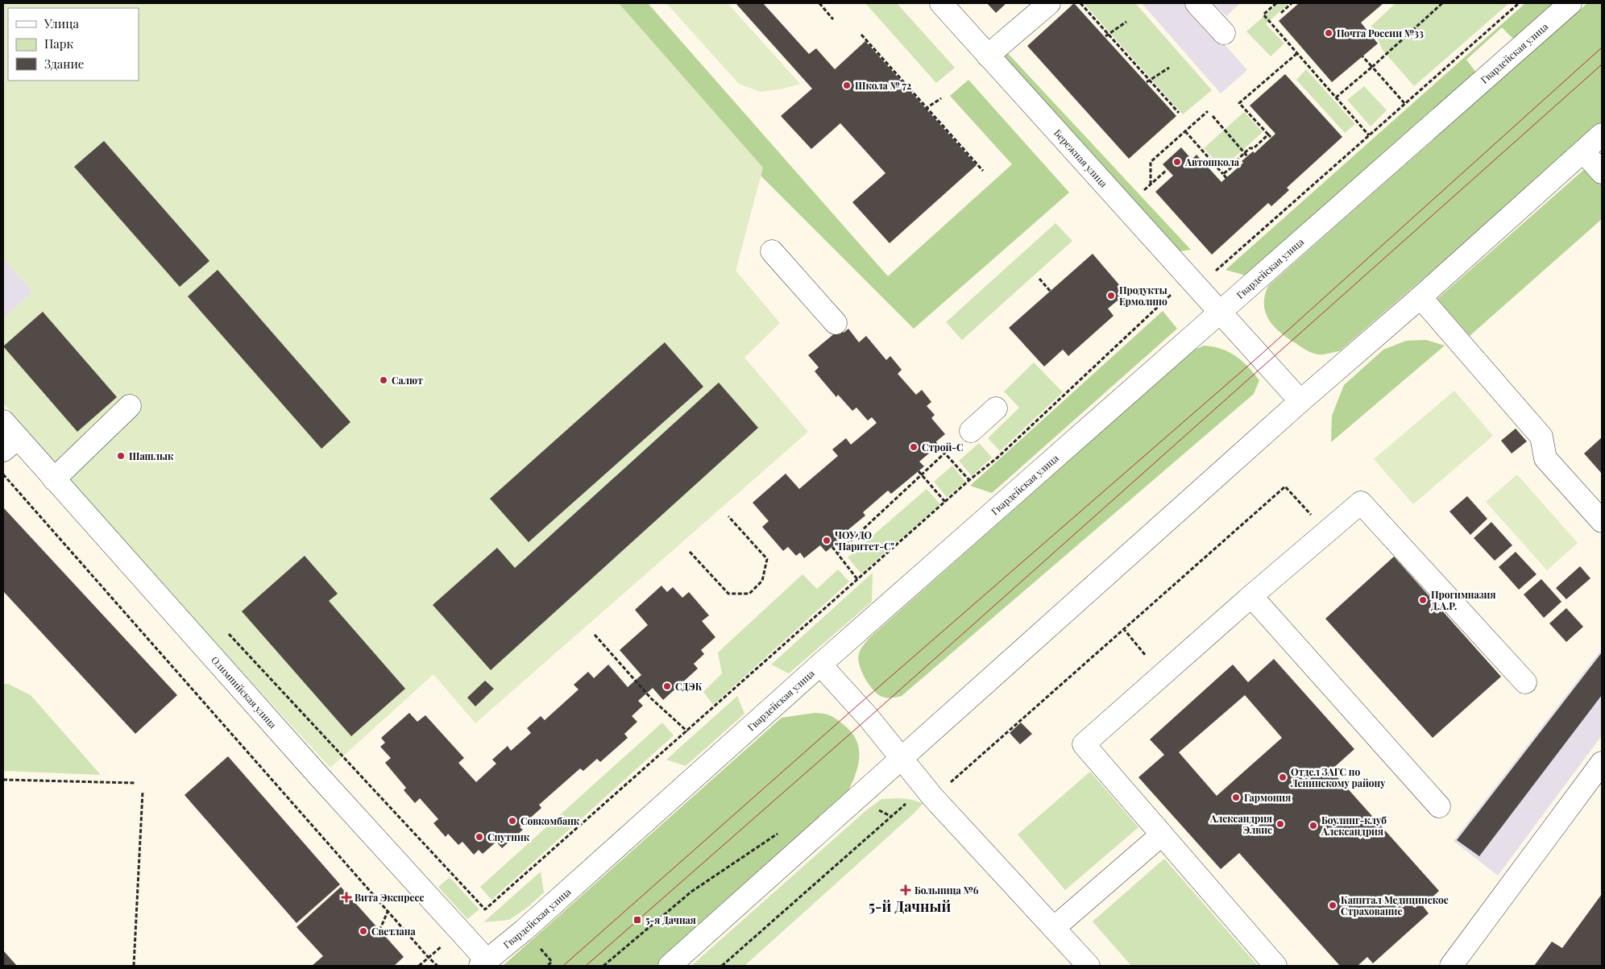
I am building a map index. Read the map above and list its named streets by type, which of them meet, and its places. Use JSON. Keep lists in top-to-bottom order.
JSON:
{
  "streets": {
    "street": ["Гвардейская улица", "Бережная улица", "Олимпийская улица"]
  },
  "crossings": [
    ["Гвардейская улица", "Бережная улица"],
    ["Гвардейская улица", "Олимпийская улица"]
  ],
  "districts": ["5-й Дачный"],
  "places": {
    "other": [
      "Почта России №33",
      "Школа № 72",
      "Автошкола",
      "Продукты Ермолино",
      "Салют",
      "Строй-С",
      "Шашлык",
      "ЧОУ ДО \"Паритет-С\"",
      "Прогимназия Д.А.Р.",
      "СДЭК",
      "Отдел ЗАГС по Ленинскому району",
      "Гармония",
      "Совкомбанк",
      "Александрия Элвис",
      "Боулинг-клуб Александрия",
      "Спутник",
      "Капитал Медицинское Страхование",
      "Светлана"
    ],
    "health": ["Больница №6", "Вита Экспресс"],
    "transit": ["5-я Дачная"]
  },
  "legend": ["Улица", "Парк", "Здание"]
}
